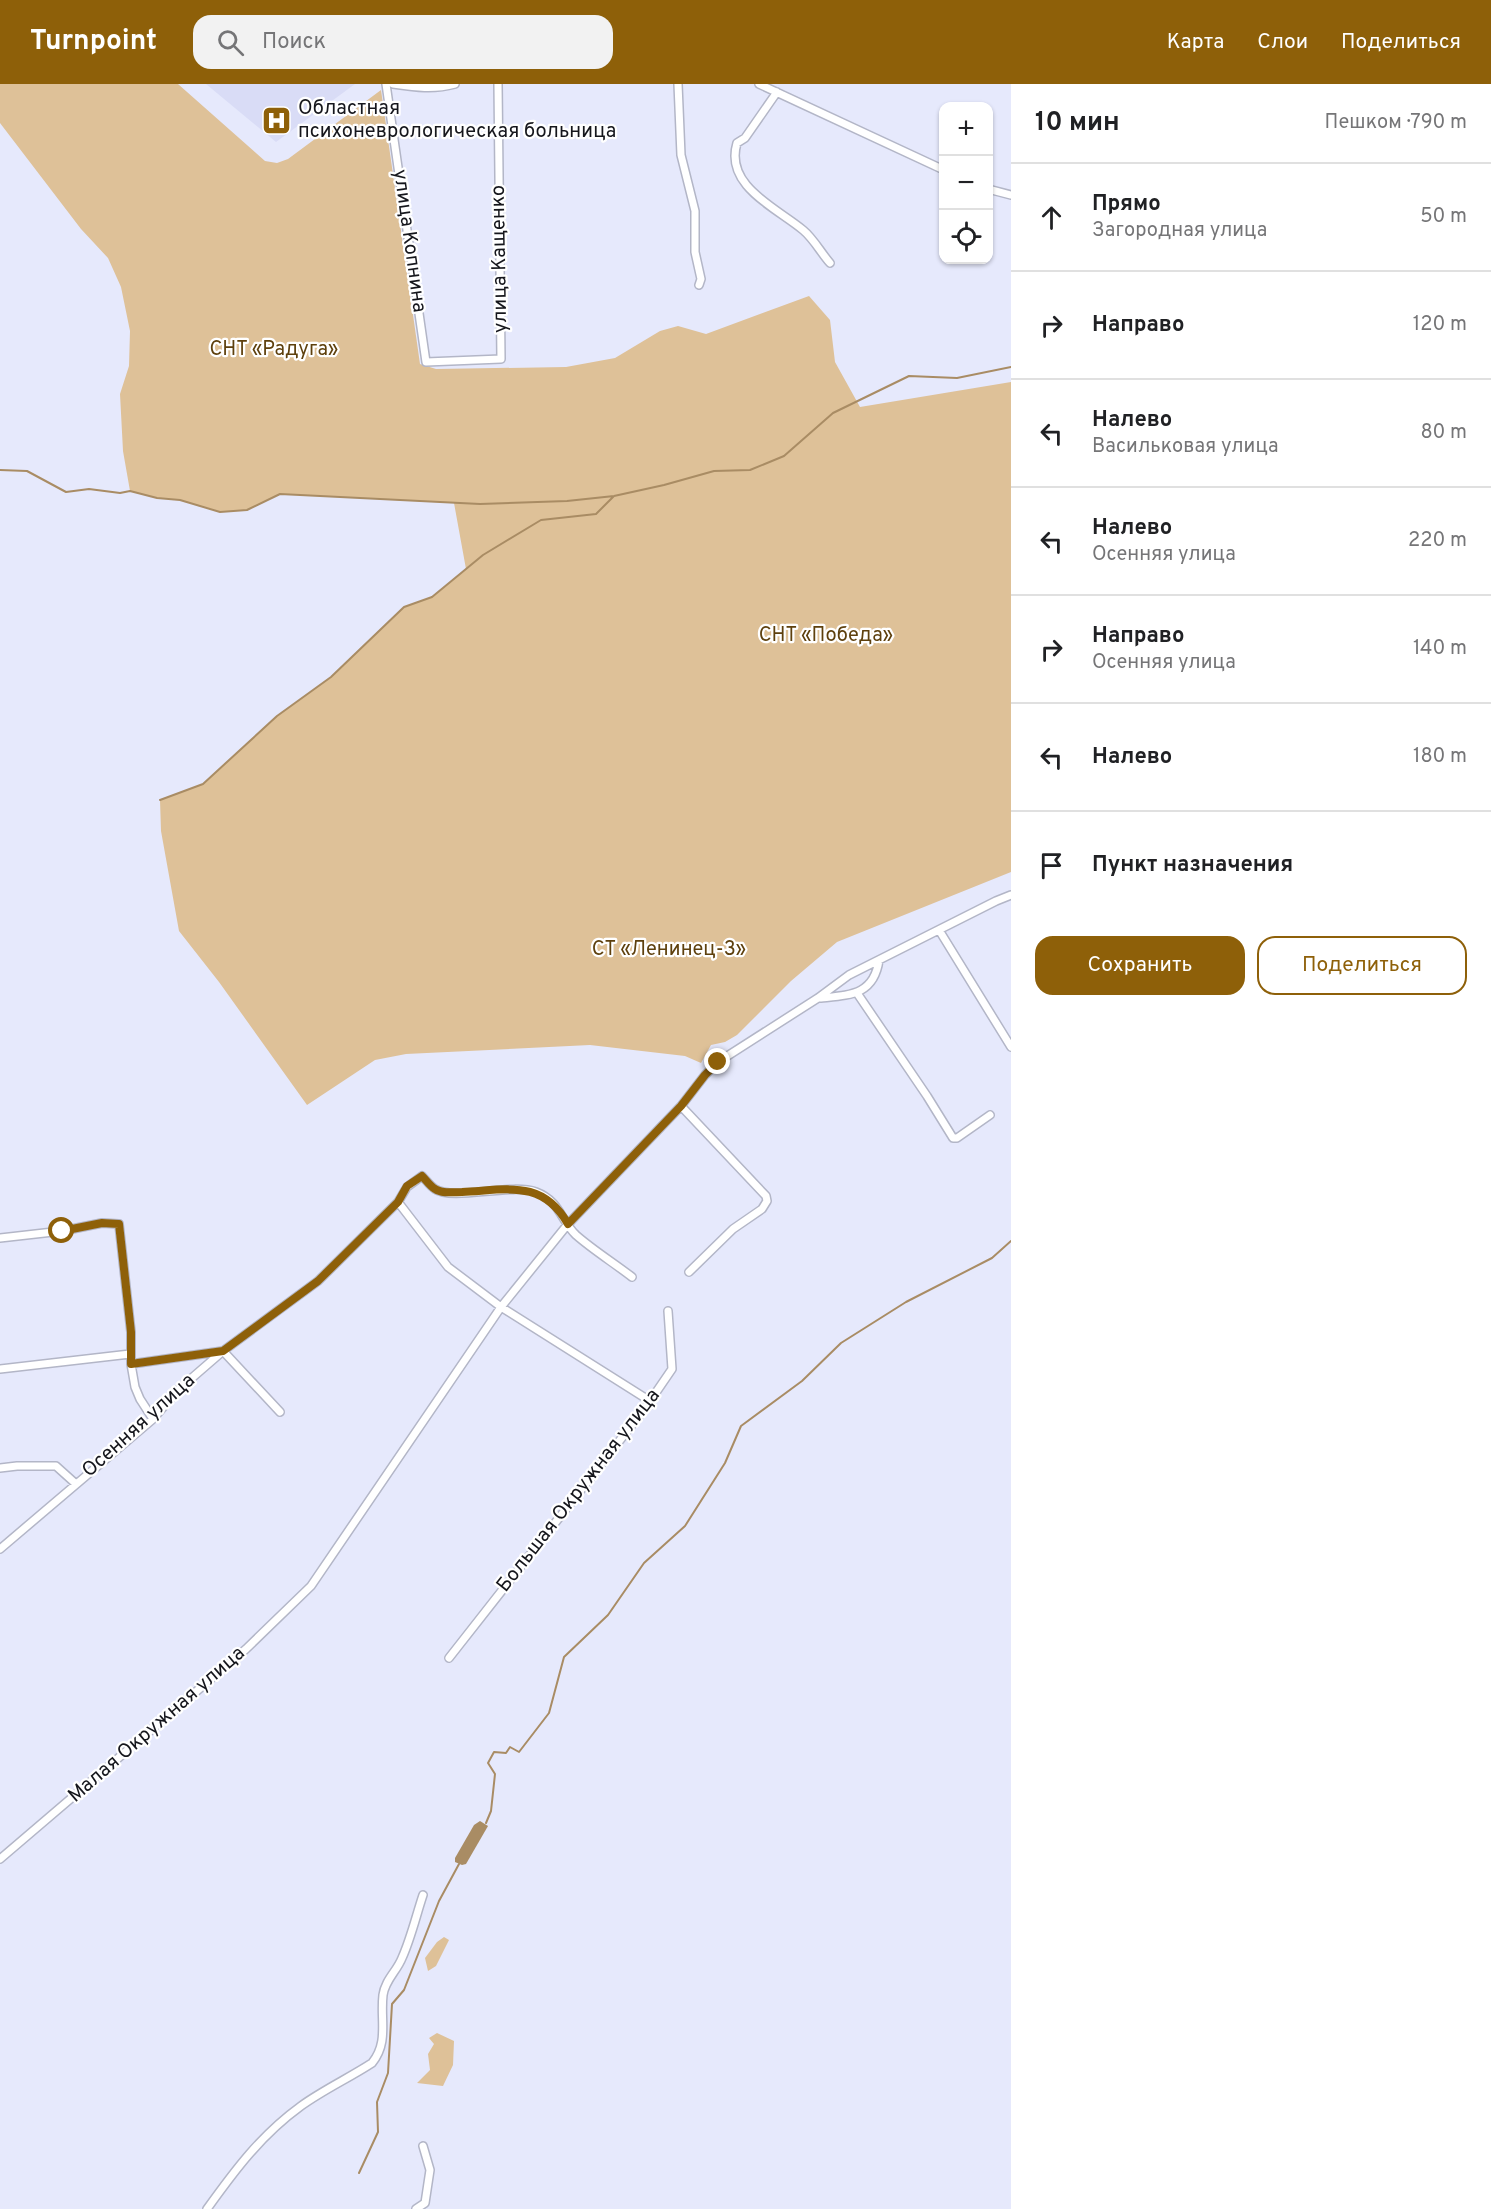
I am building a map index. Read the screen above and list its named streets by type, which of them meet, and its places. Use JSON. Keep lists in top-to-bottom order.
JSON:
{
  "streets": {
    "street": [
      "улица Копнина",
      "улица Кащенко",
      "Осенняя улица",
      "Большая Окружная улица",
      "Малая Окружная улица"
    ]
  },
  "crossings": [
    ["улица Копнина", "улица Кащенко"],
    ["Осенняя улица", "Малая Окружная улица"]
  ],
  "parks": ["СНТ «Радуга»", "СНТ «Победа»", "СТ «Ленинец-3»"],
  "places": {
    "hospital": ["Областная психоневрологическая больница"]
  },
  "page": {
    "header": "Turnpoint",
    "search": "Поиск",
    "nav": ["Карта", "Слои", "Поделиться"],
    "heading": ["10 мин", "Пешком · 790 m"],
    "map_buttons": ["+", "−"],
    "list": [
      ["Прямо", "Загородная улица", "50 m"],
      ["Направо", "120 m"],
      ["Налево", "Васильковая улица", "80 m"],
      ["Налево", "Осенняя улица", "220 m"],
      ["Направо", "Осенняя улица", "140 m"],
      ["Налево", "180 m"],
      "Пункт назначения"
    ],
    "buttons": ["Сохранить", "Поделиться"]
  }
}
